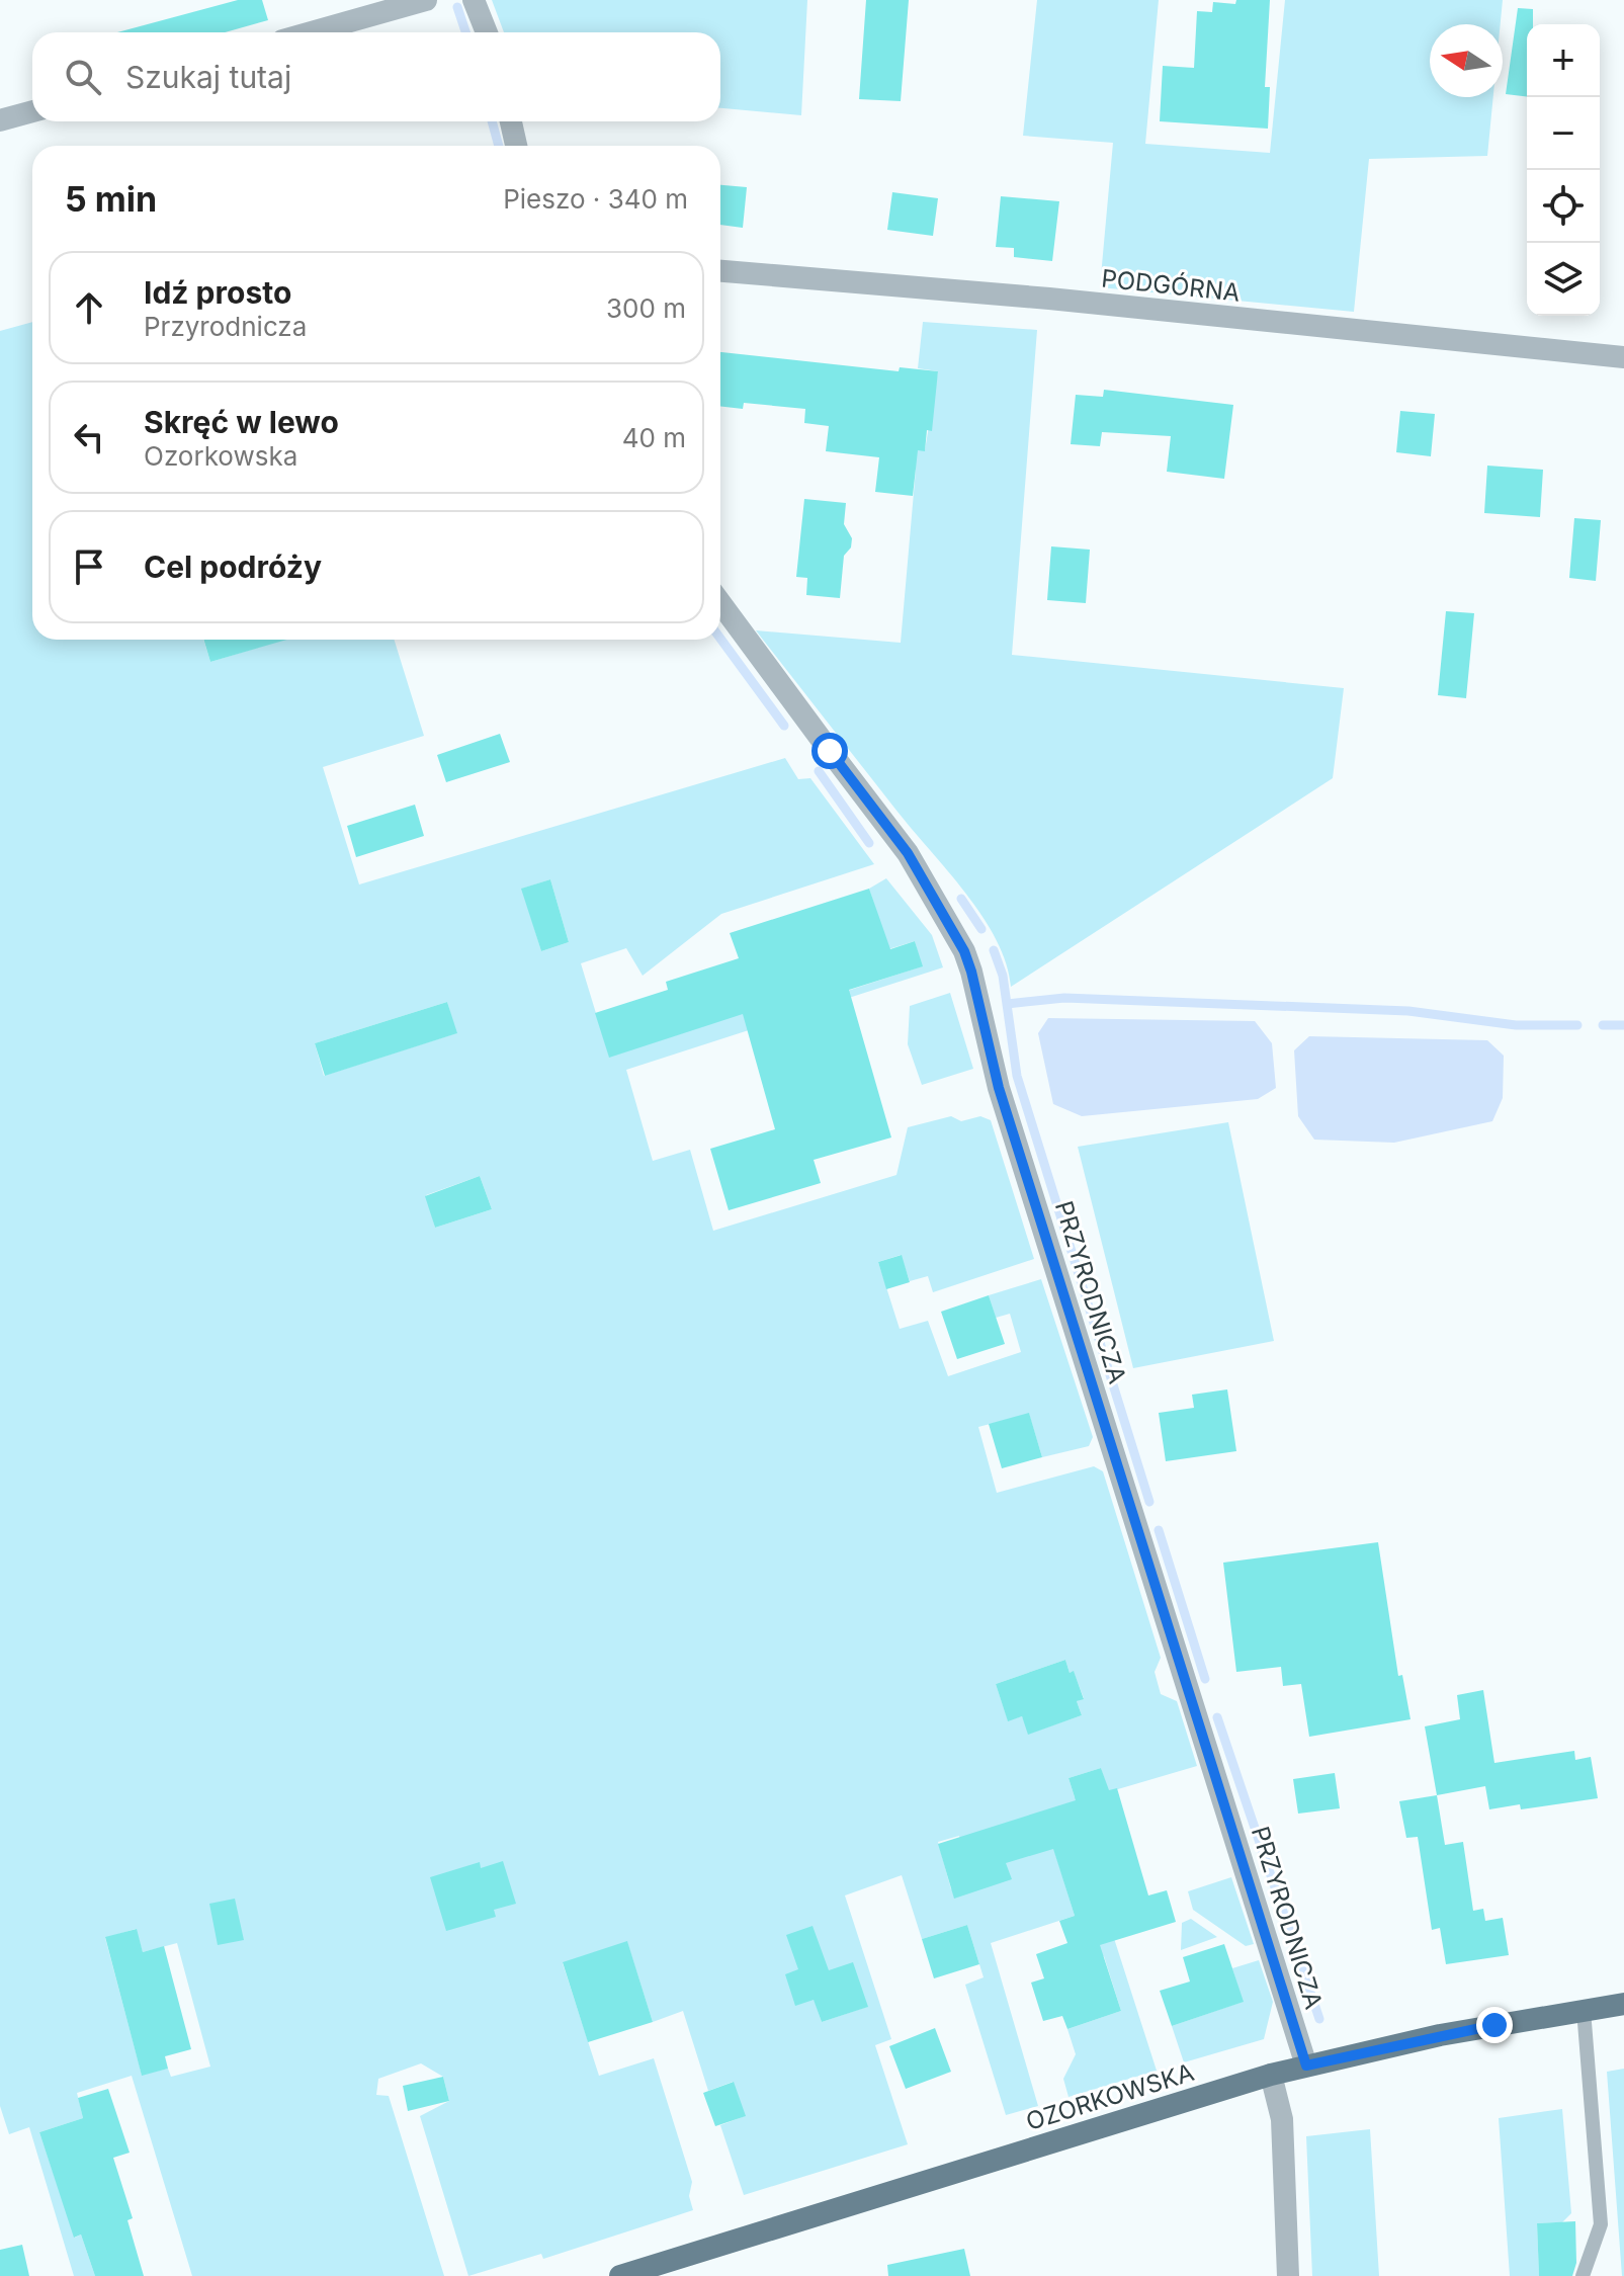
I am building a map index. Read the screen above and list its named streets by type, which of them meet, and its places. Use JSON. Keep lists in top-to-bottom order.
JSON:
{
  "streets": {
    "main road": ["OZORKOWSKA"],
    "street": ["PODGÓRNA", "PRZYRODNICZA"]
  },
  "crossings": [
    ["PRZYRODNICZA", "OZORKOWSKA"]
  ],
  "north": "left",
  "page": {
    "map_buttons": ["+", "−"],
    "search": "Szukaj tutaj",
    "heading": ["5 min", "Pieszo · 340 m"],
    "list": [
      ["Idź prosto", "Przyrodnicza", "300 m"],
      ["Skręć w lewo", "Ozorkowska", "40 m"],
      "Cel podróży"
    ]
  }
}
